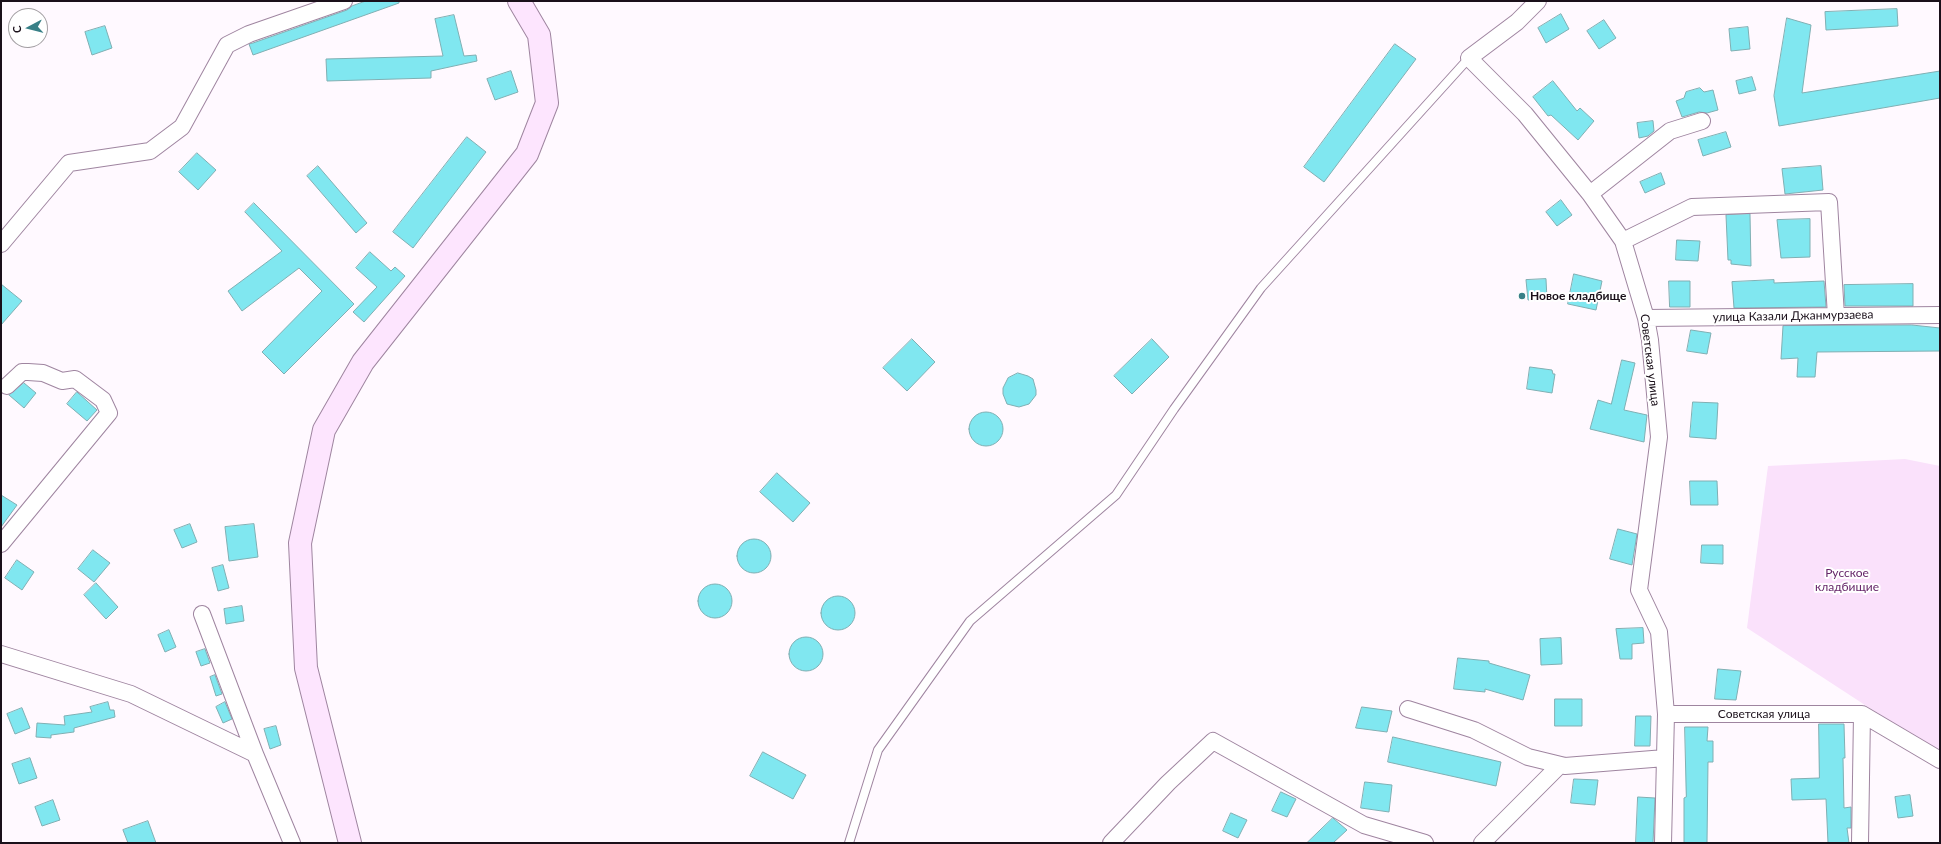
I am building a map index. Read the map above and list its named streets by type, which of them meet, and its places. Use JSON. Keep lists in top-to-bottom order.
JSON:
{
  "streets": {
    "street": ["улица Казали Джанмурзаева", "Советская улица"]
  },
  "crossings": [
    ["улица Казали Джанмурзаева", "Советская улица"]
  ],
  "parks": ["Русское кладбищие"],
  "places": ["Новое кладбище"],
  "north": "left"
}
